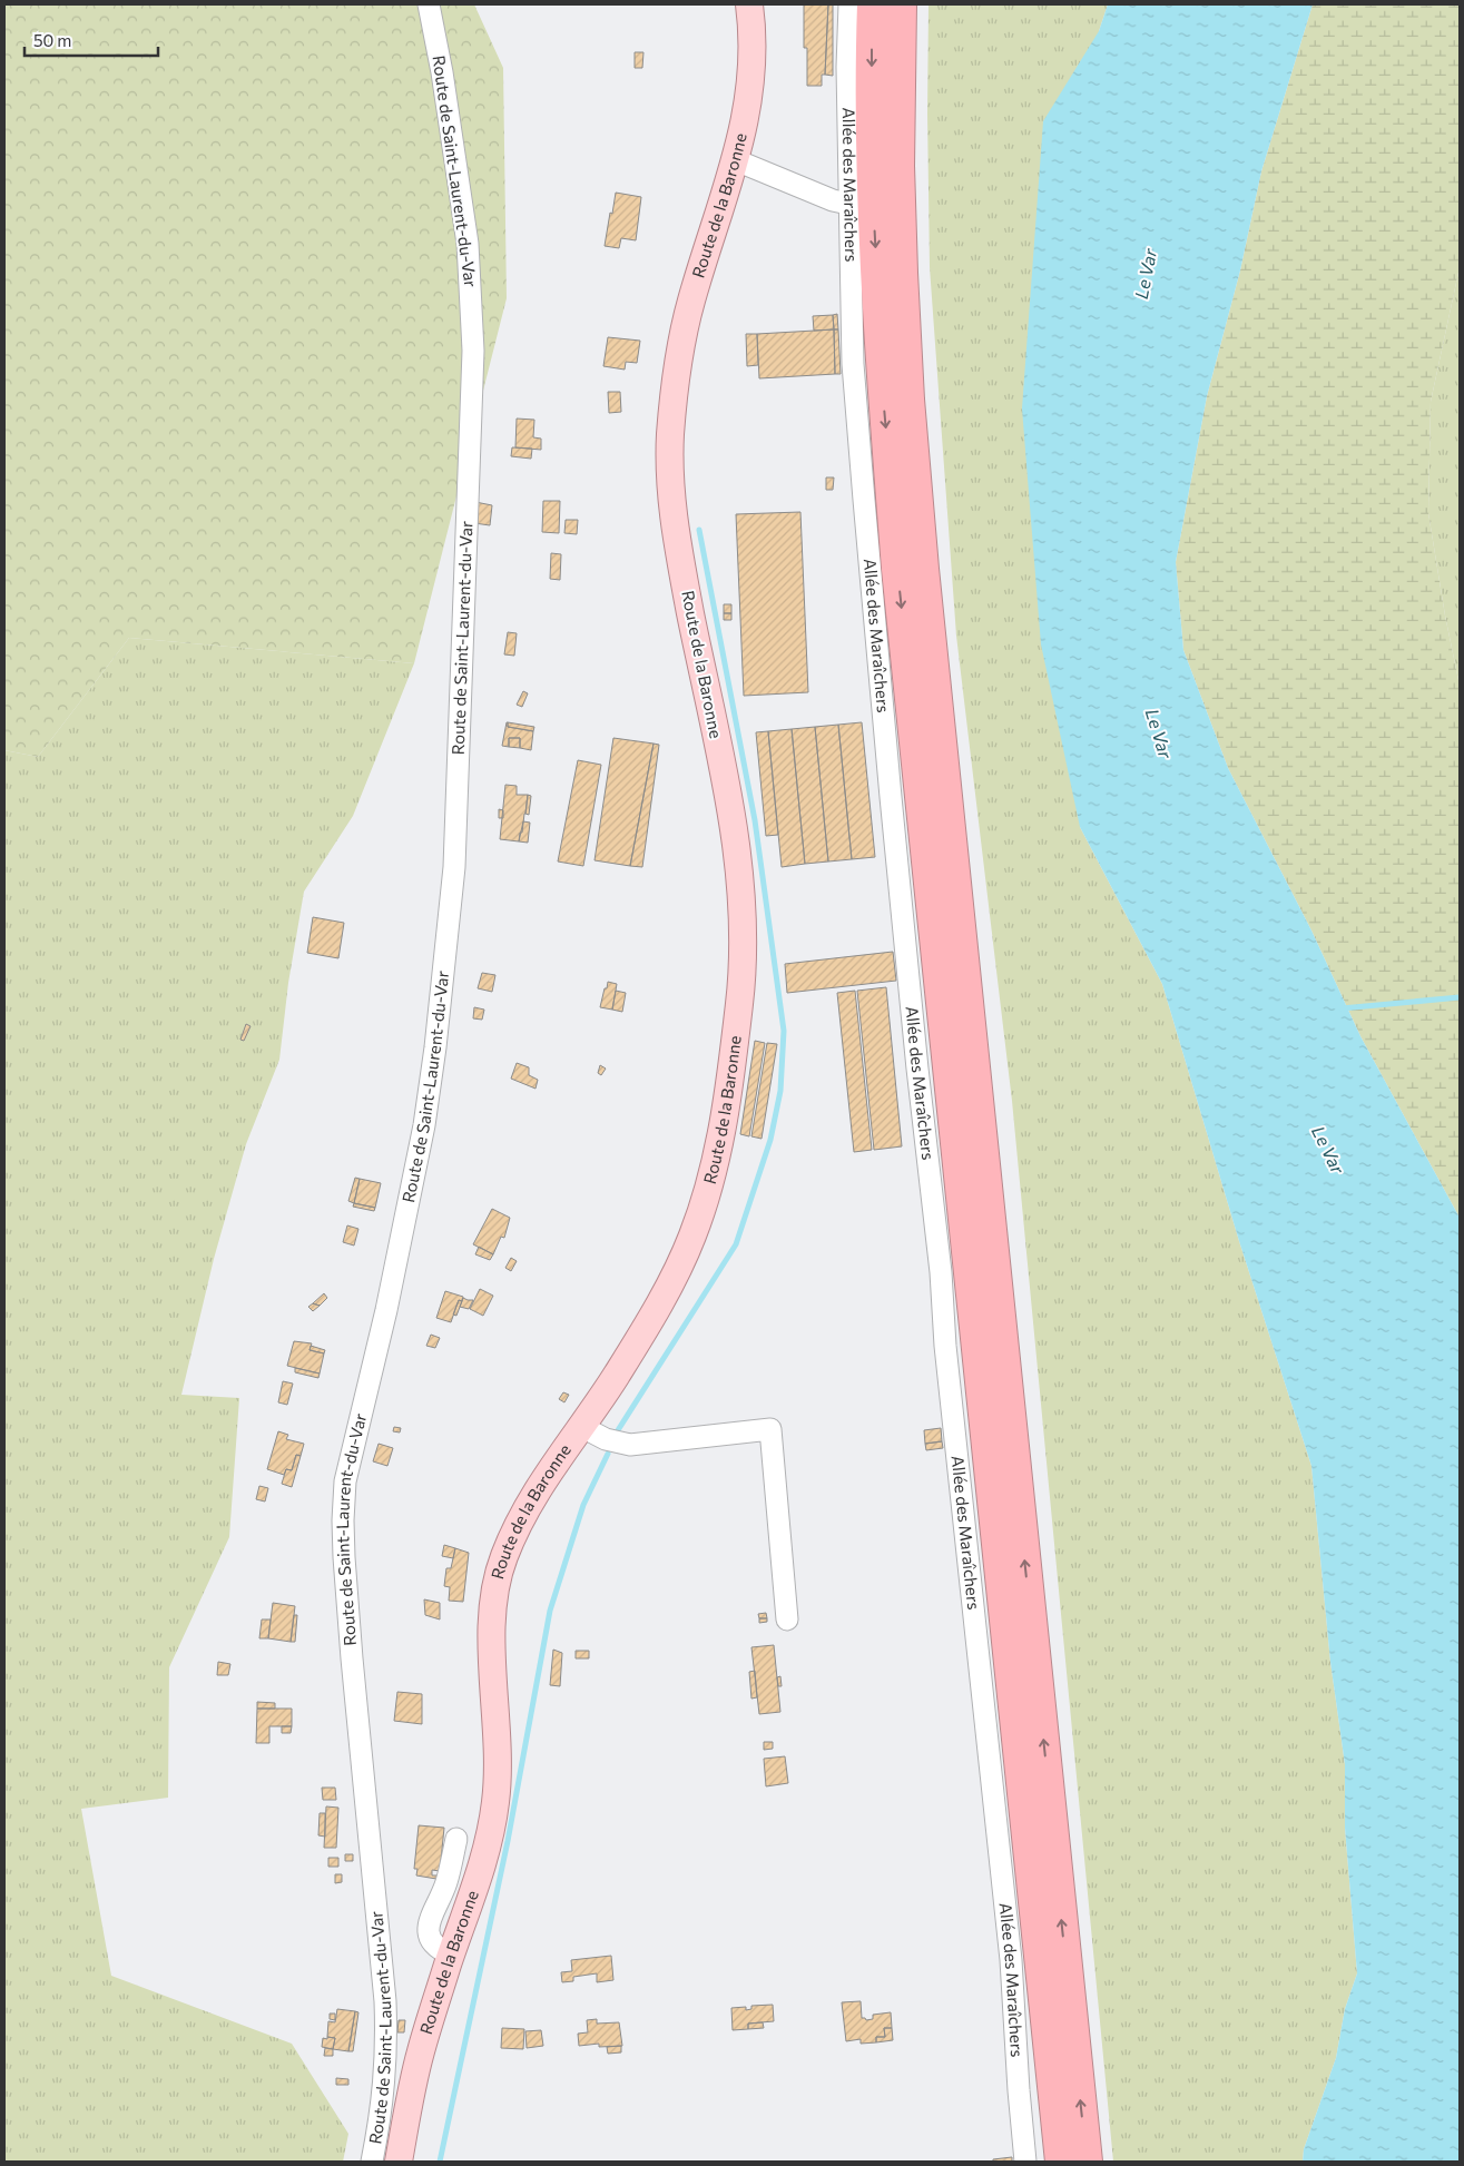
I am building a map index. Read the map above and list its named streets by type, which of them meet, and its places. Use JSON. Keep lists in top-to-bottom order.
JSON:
{
  "streets": {
    "main road": ["Route de la Baronne"],
    "street": ["Route de Saint-Laurent-du-Var", "Allée des Maraîchers"]
  },
  "water": ["Le Var"],
  "scale_bar": "50 m"
}
